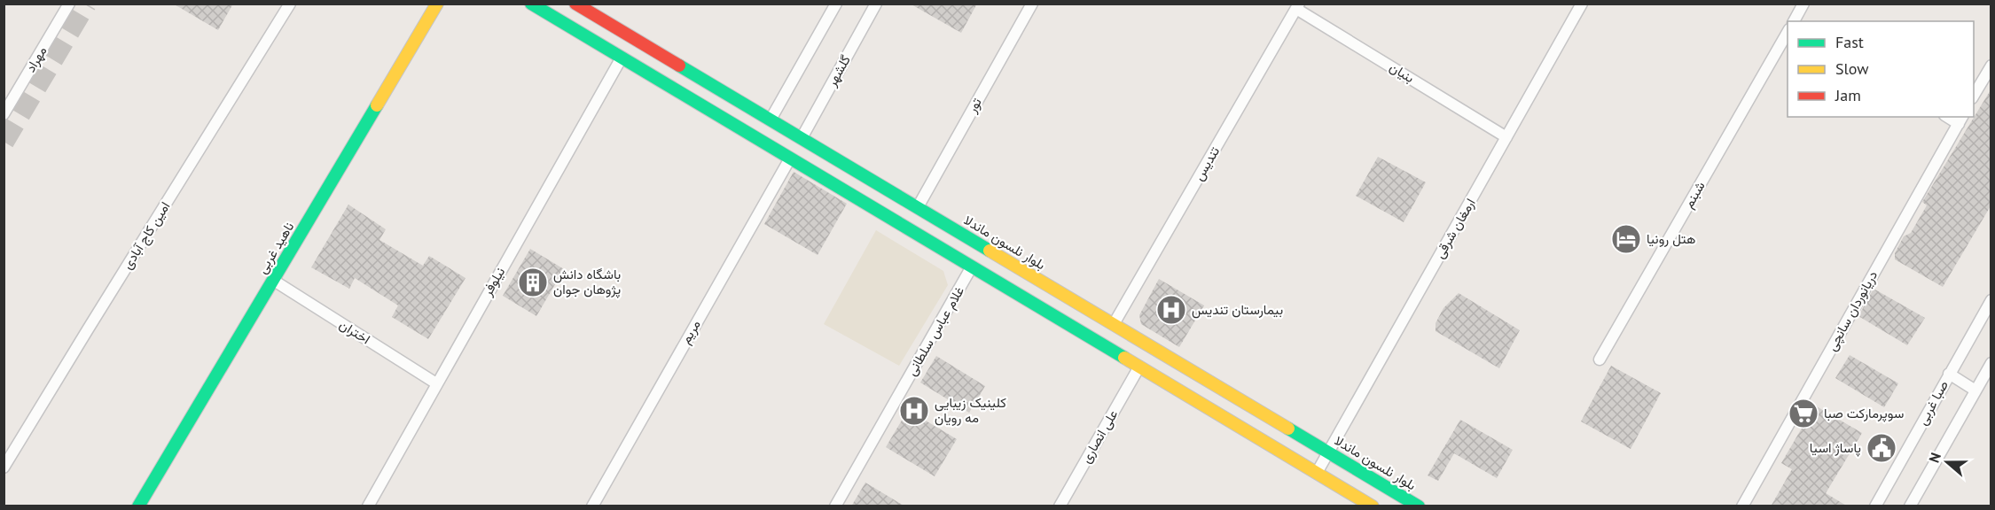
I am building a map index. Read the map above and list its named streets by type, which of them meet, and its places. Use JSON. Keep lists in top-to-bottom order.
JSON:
{
  "streets": {
    "main road": ["بلوار نلسون ماندلا", "ناهید غربی"],
    "street": [
      "مهراد",
      "گلشهر",
      "بنیان",
      "تور",
      "تندیس",
      "شبنم",
      "ارمغان شرقی",
      "امین کاج آبادی",
      "نیلوفر",
      "دریانوردان سانچی",
      "غلام عباس سلطانی",
      "اختران",
      "مریم",
      "صبا غربی",
      "علی انصاری"
    ]
  },
  "crossings": [
    ["گلشهر", "بلوار نلسون ماندلا"],
    ["بنیان", "تندیس"],
    ["بنیان", "ارمغان شرقی"],
    ["تور", "بلوار نلسون ماندلا"],
    ["تندیس", "بلوار نلسون ماندلا"],
    ["ارمغان شرقی", "بلوار نلسون ماندلا"],
    ["ناهید غربی", "اختران"],
    ["نیلوفر", "اختران"]
  ],
  "places": {
    "hotel": ["هتل رونیا"],
    "building": ["باشگاه دانش پژوهان جوان"],
    "hospital": ["بیمارستان تندیس", "کلینیک زیبایی مه رویان"],
    "supermarket": ["سوپرمارکت صبا"],
    "public building": ["پاساژ اسیا"]
  },
  "legend": ["Fast", "Slow", "Jam"],
  "north": "left"
}
